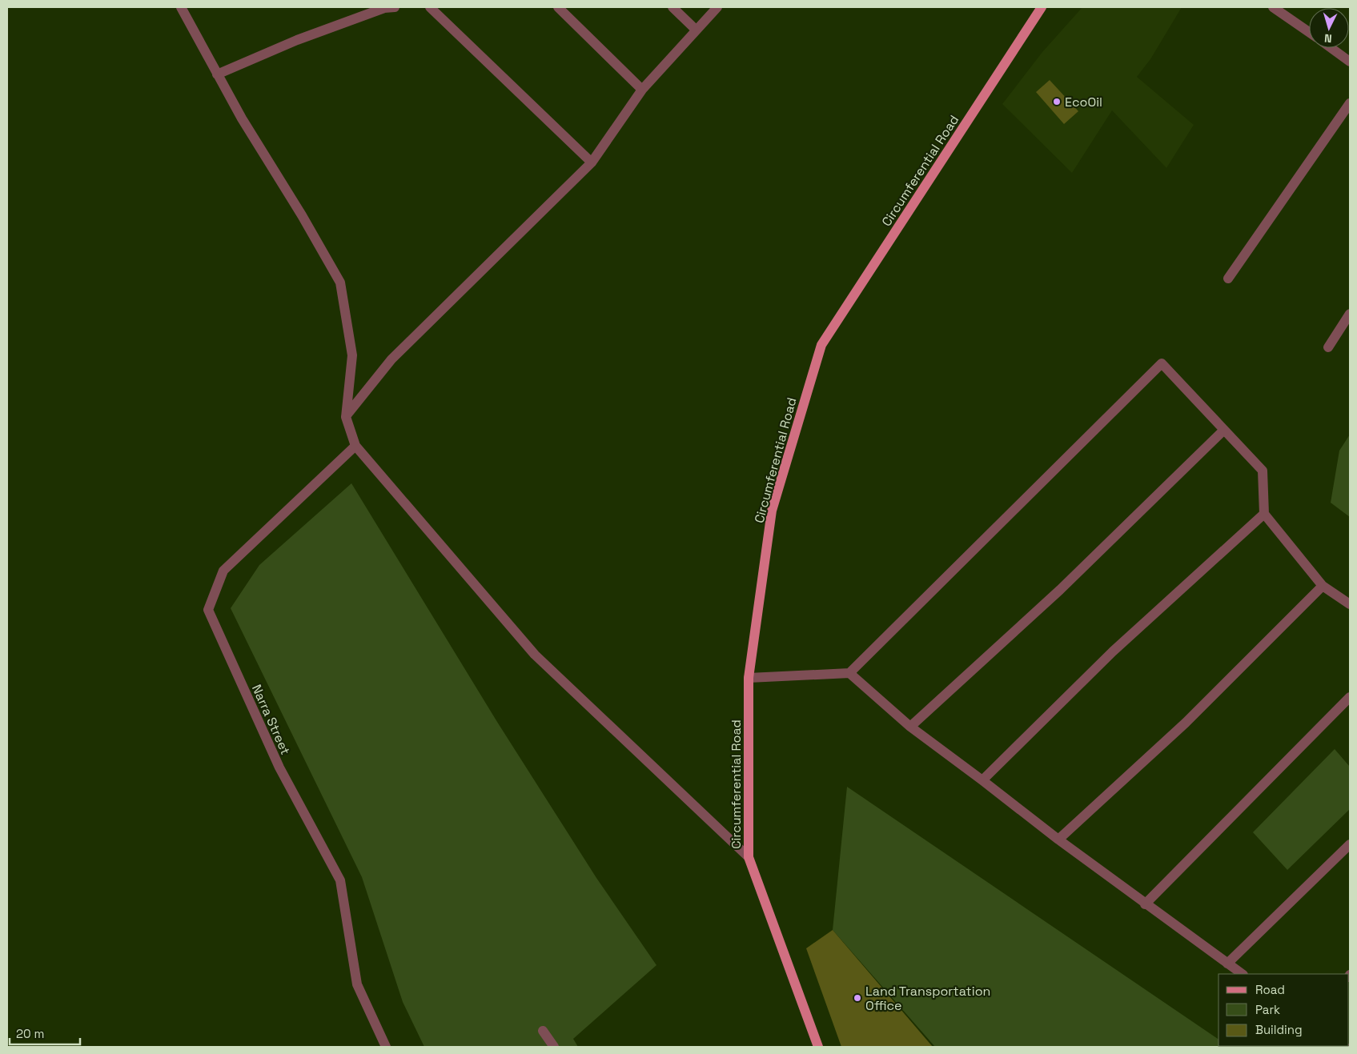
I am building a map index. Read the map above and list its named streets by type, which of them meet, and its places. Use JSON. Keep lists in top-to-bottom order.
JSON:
{
  "streets": {
    "main road": ["Circumferential Road"],
    "street": ["Narra Street"]
  },
  "places": ["EcoOil", "Land Transportation Office"],
  "legend": ["Road", "Park", "Building"],
  "scale_bar": "20 m",
  "north": "bottom"
}
